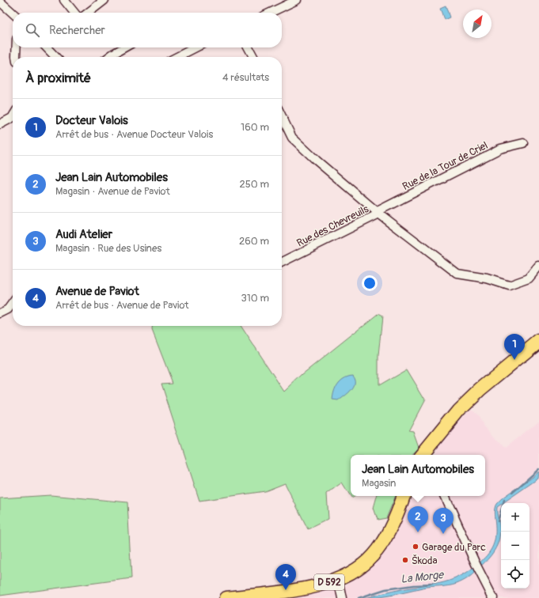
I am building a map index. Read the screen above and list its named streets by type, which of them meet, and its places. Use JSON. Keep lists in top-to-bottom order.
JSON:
{
  "streets": {
    "main road": ["D 592"],
    "street": ["Rue de la Tour de Criel", "Rue des Chevreuils"]
  },
  "crossings": [
    ["Rue de la Tour de Criel", "Rue des Chevreuils"]
  ],
  "water": ["La Morge"],
  "places": ["Garage du Parc", "Škoda"],
  "north": "top right",
  "page": {
    "search": "Rechercher",
    "heading": ["À proximité", "4 résultats"],
    "list": [
      {
        "mark": "1",
        "name": "Docteur Valois",
        "note": "Arrêt de bus · Avenue Docteur Valois",
        "value": "160 m"
      },
      {
        "mark": "2",
        "name": "Jean Lain Automobiles",
        "note": "Magasin · Avenue de Paviot",
        "value": "250 m"
      },
      {
        "mark": "3",
        "name": "Audi Atelier",
        "note": "Magasin · Rue des Usines",
        "value": "260 m"
      },
      {
        "mark": "4",
        "name": "Avenue de Paviot",
        "note": "Arrêt de bus · Avenue de Paviot",
        "value": "310 m"
      }
    ],
    "pins": [
      "1",
      "2",
      "3",
      "4"
    ],
    "popup": ["Jean Lain Automobiles", "Magasin"],
    "map_buttons": ["+", "−"]
  }
}
